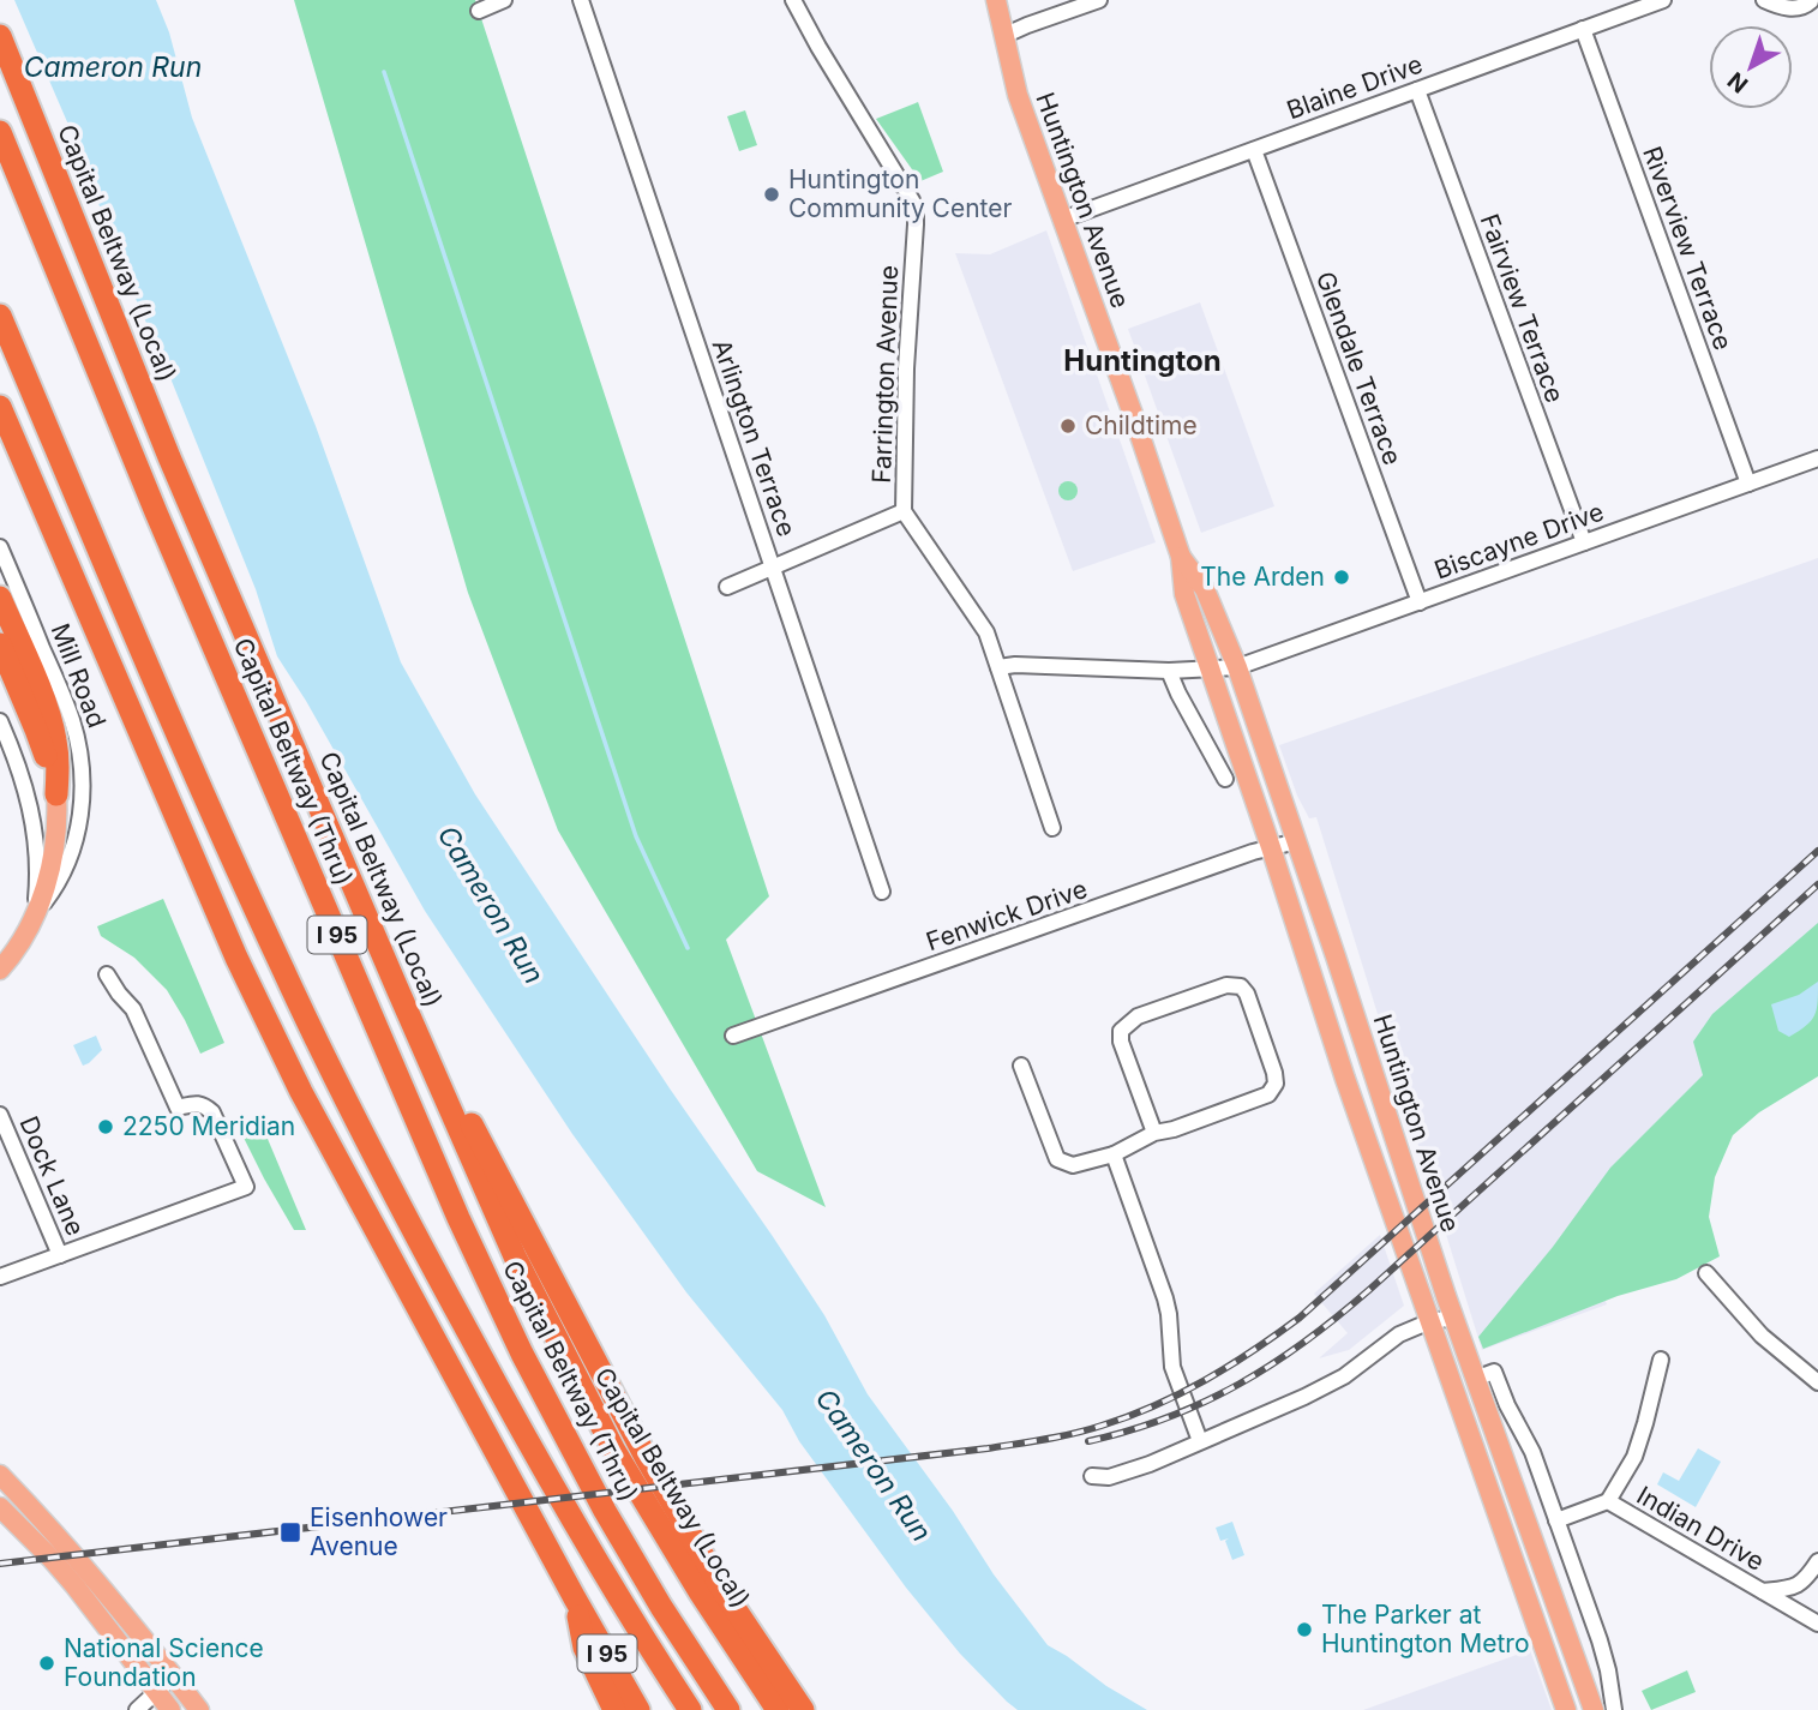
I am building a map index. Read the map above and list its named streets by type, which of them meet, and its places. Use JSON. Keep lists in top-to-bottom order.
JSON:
{
  "streets": {
    "highway": ["Capital Beltway (Local)", "Capital Beltway (Thru)", "I 95"],
    "main road": ["Huntington Avenue", "Mill Road"],
    "street": [
      "Blaine Drive",
      "Riverview Terrace",
      "Fairview Terrace",
      "Glendale Terrace",
      "Farrington Avenue",
      "Arlington Terrace",
      "Biscayne Drive",
      "Fenwick Drive",
      "Dock Lane",
      "Indian Drive"
    ]
  },
  "crossings": [
    ["Blaine Drive", "Huntington Avenue"],
    ["Blaine Drive", "Riverview Terrace"],
    ["Blaine Drive", "Fairview Terrace"],
    ["Blaine Drive", "Glendale Terrace"],
    ["Huntington Avenue", "Biscayne Drive"],
    ["Huntington Avenue", "Fenwick Drive"],
    ["Riverview Terrace", "Biscayne Drive"],
    ["Fairview Terrace", "Biscayne Drive"],
    ["Glendale Terrace", "Biscayne Drive"]
  ],
  "districts": ["Huntington"],
  "water": ["Cameron Run"],
  "places": {
    "other": [
      "Huntington Community Center",
      "Childtime",
      "The Arden",
      "2250 Meridian",
      "The Parker at Huntington Metro",
      "National Science Foundation"
    ],
    "transit": ["Eisenhower Avenue"]
  },
  "north": "bottom left"
}
